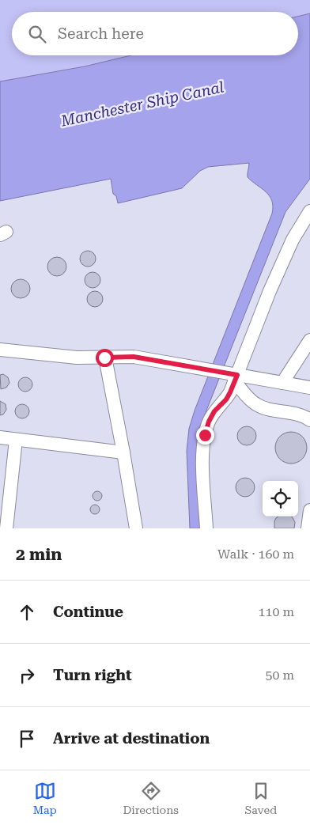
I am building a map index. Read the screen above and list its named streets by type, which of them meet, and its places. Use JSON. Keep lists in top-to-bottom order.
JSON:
{
  "water": ["Manchester Ship Canal"],
  "page": {
    "search": "Search here",
    "heading": ["2 min", "Walk · 160 m"],
    "list": [
      ["Continue", "110 m"],
      ["Turn right", "50 m"],
      "Arrive at destination"
    ],
    "nav": ["Map", "Directions", "Saved"]
  }
}
